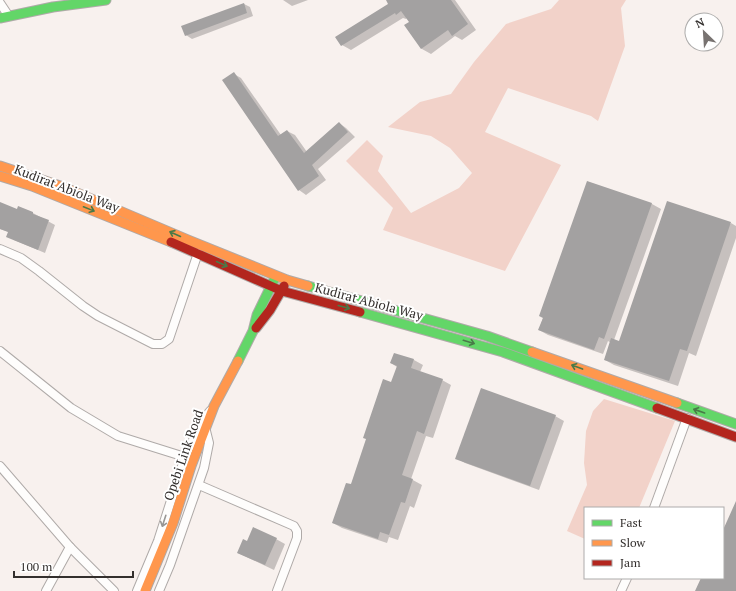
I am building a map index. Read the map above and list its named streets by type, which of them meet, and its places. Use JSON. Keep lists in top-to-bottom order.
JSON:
{
  "streets": {
    "main road": ["Kudirat Abiola Way", "Opebi Link Road"]
  },
  "crossings": [
    ["Kudirat Abiola Way", "Opebi Link Road"]
  ],
  "legend": ["Fast", "Slow", "Jam"],
  "scale_bar": "100 m",
  "north": "top left"
}
